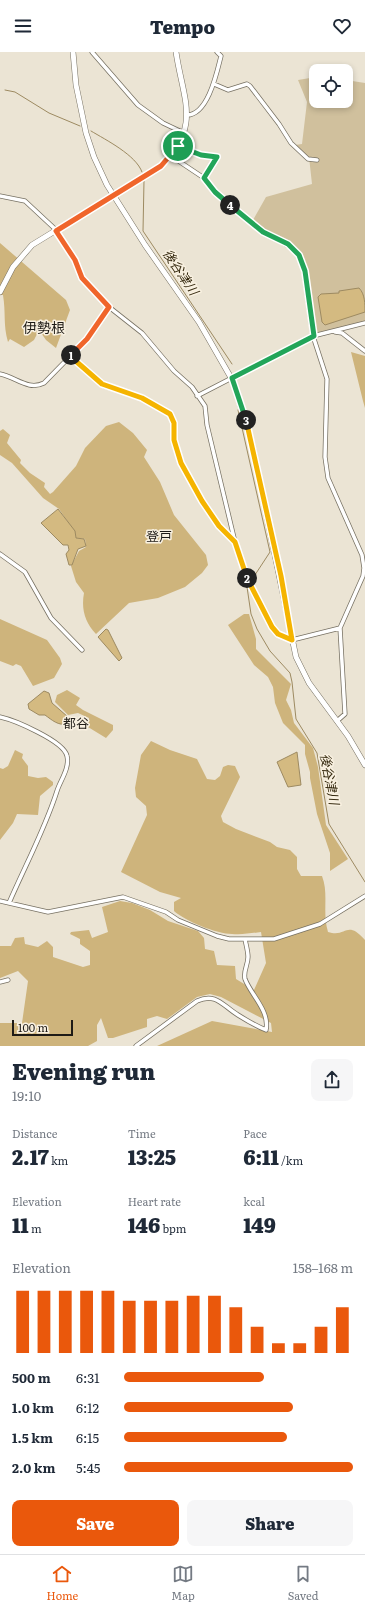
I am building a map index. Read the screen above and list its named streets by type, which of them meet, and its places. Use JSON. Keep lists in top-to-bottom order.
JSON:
{
  "districts": ["伊勢根", "登戸", "都谷"],
  "water": ["後谷津川"],
  "scale_bar": "100 m",
  "page": {
    "header": "Tempo",
    "pins": [
      "4",
      "1",
      "3",
      "2"
    ],
    "scale": "100 m",
    "heading": ["Evening run", "19:10"],
    "stats": [
      ["Distance", "2.17 km"],
      ["Time", "13:25"],
      ["Pace", "6:11 /km"],
      ["Elevation", "11 m"],
      ["Heart rate", "146 bpm"],
      ["kcal", "149"]
    ],
    "chart": ["Elevation", "158–168 m"],
    "list": [
      {
        "name": "500 m",
        "note": "6:31"
      },
      {
        "name": "1.0 km",
        "note": "6:12"
      },
      {
        "name": "1.5 km",
        "note": "6:15"
      },
      {
        "name": "2.0 km",
        "note": "5:45"
      }
    ],
    "buttons": ["Save", "Share"],
    "tabs": ["Home", "Map", "Saved"]
  }
}
